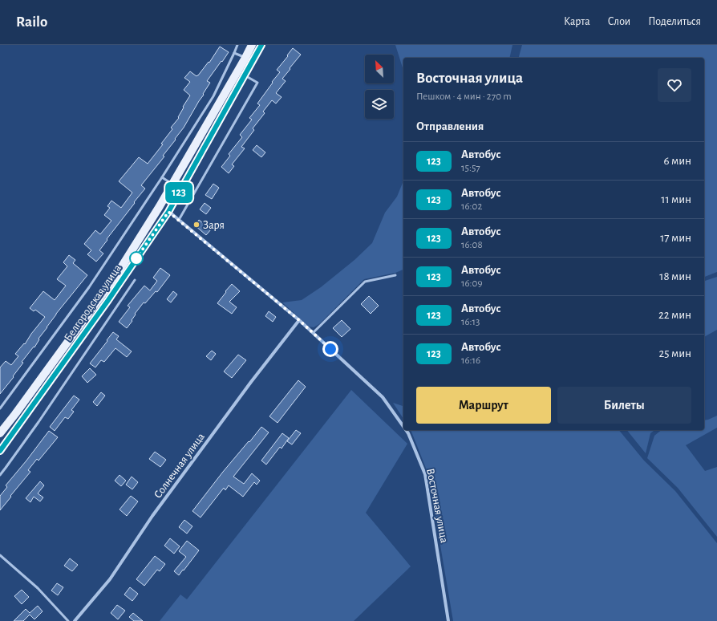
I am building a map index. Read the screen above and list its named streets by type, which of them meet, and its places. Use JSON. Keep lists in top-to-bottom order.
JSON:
{
  "streets": {
    "main road": ["Белгородская улица"],
    "street": ["Солнечная улица", "Восточная улица"]
  },
  "crossings": [
    ["Белгородская улица", "Восточная улица"],
    ["Солнечная улица", "Восточная улица"]
  ],
  "places": ["Заря"],
  "lines": ["bus line 123"],
  "north": "top left",
  "page": {
    "header": "Railo",
    "nav": ["Карта", "Слои", "Поделиться"],
    "on_map": "123",
    "heading": [
      ["Восточная улица", "Пешком · 4 мин · 270 m"],
      "Отправления"
    ],
    "list": [
      {
        "mark": "123",
        "name": "Автобус",
        "note": "15:57",
        "value": "6 мин"
      },
      {
        "mark": "123",
        "name": "Автобус",
        "note": "16:02",
        "value": "11 мин"
      },
      {
        "mark": "123",
        "name": "Автобус",
        "note": "16:08",
        "value": "17 мин"
      },
      {
        "mark": "123",
        "name": "Автобус",
        "note": "16:09",
        "value": "18 мин"
      },
      {
        "mark": "123",
        "name": "Автобус",
        "note": "16:13",
        "value": "22 мин"
      },
      {
        "mark": "123",
        "name": "Автобус",
        "note": "16:16",
        "value": "25 мин"
      }
    ],
    "buttons": ["Маршрут", "Билеты"]
  }
}
